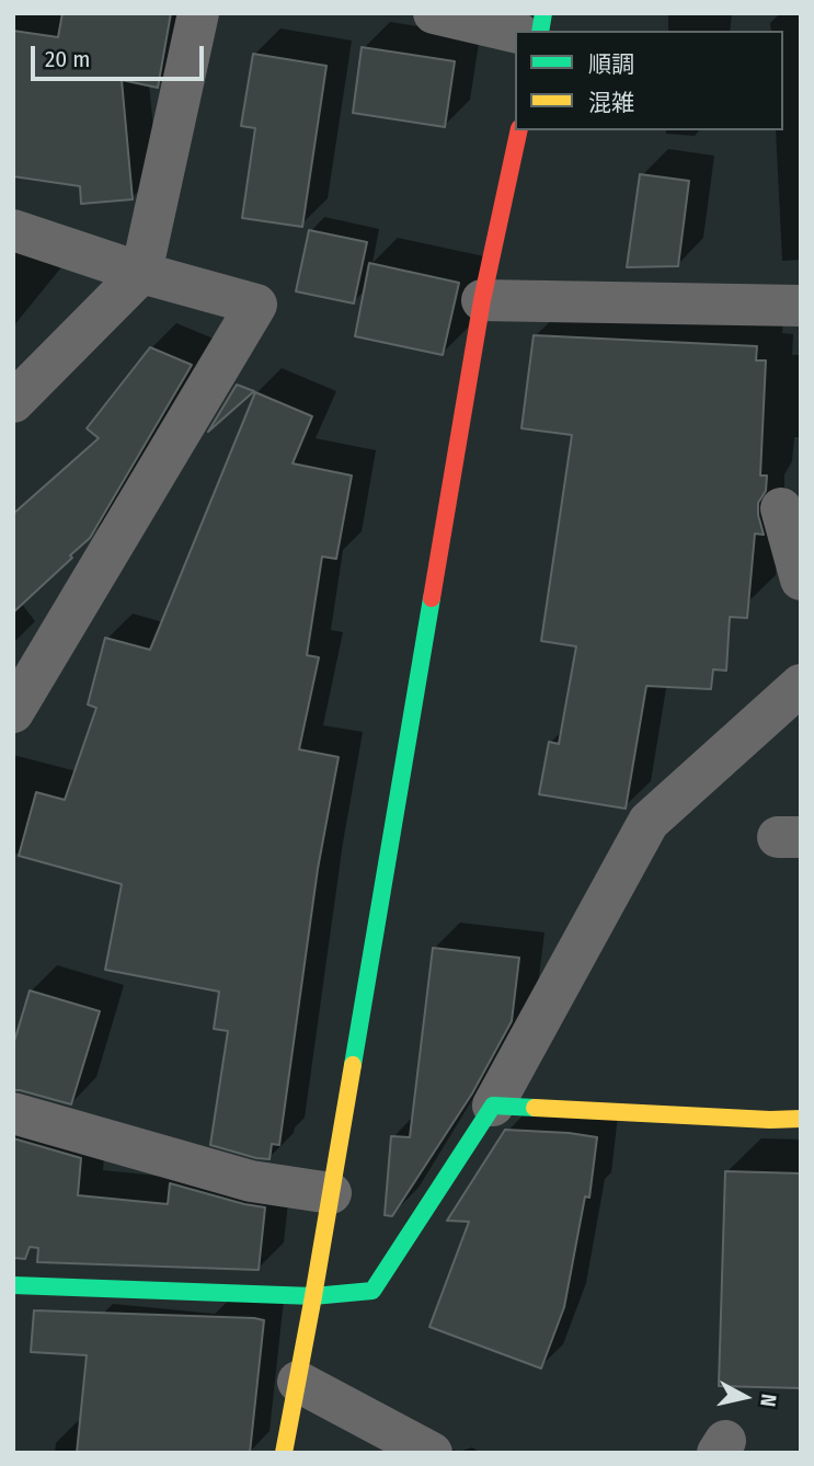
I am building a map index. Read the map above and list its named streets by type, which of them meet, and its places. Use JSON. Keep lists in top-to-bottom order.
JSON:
{
  "legend": ["順調", "混雑"],
  "scale_bar": "20 m",
  "north": "right"
}
